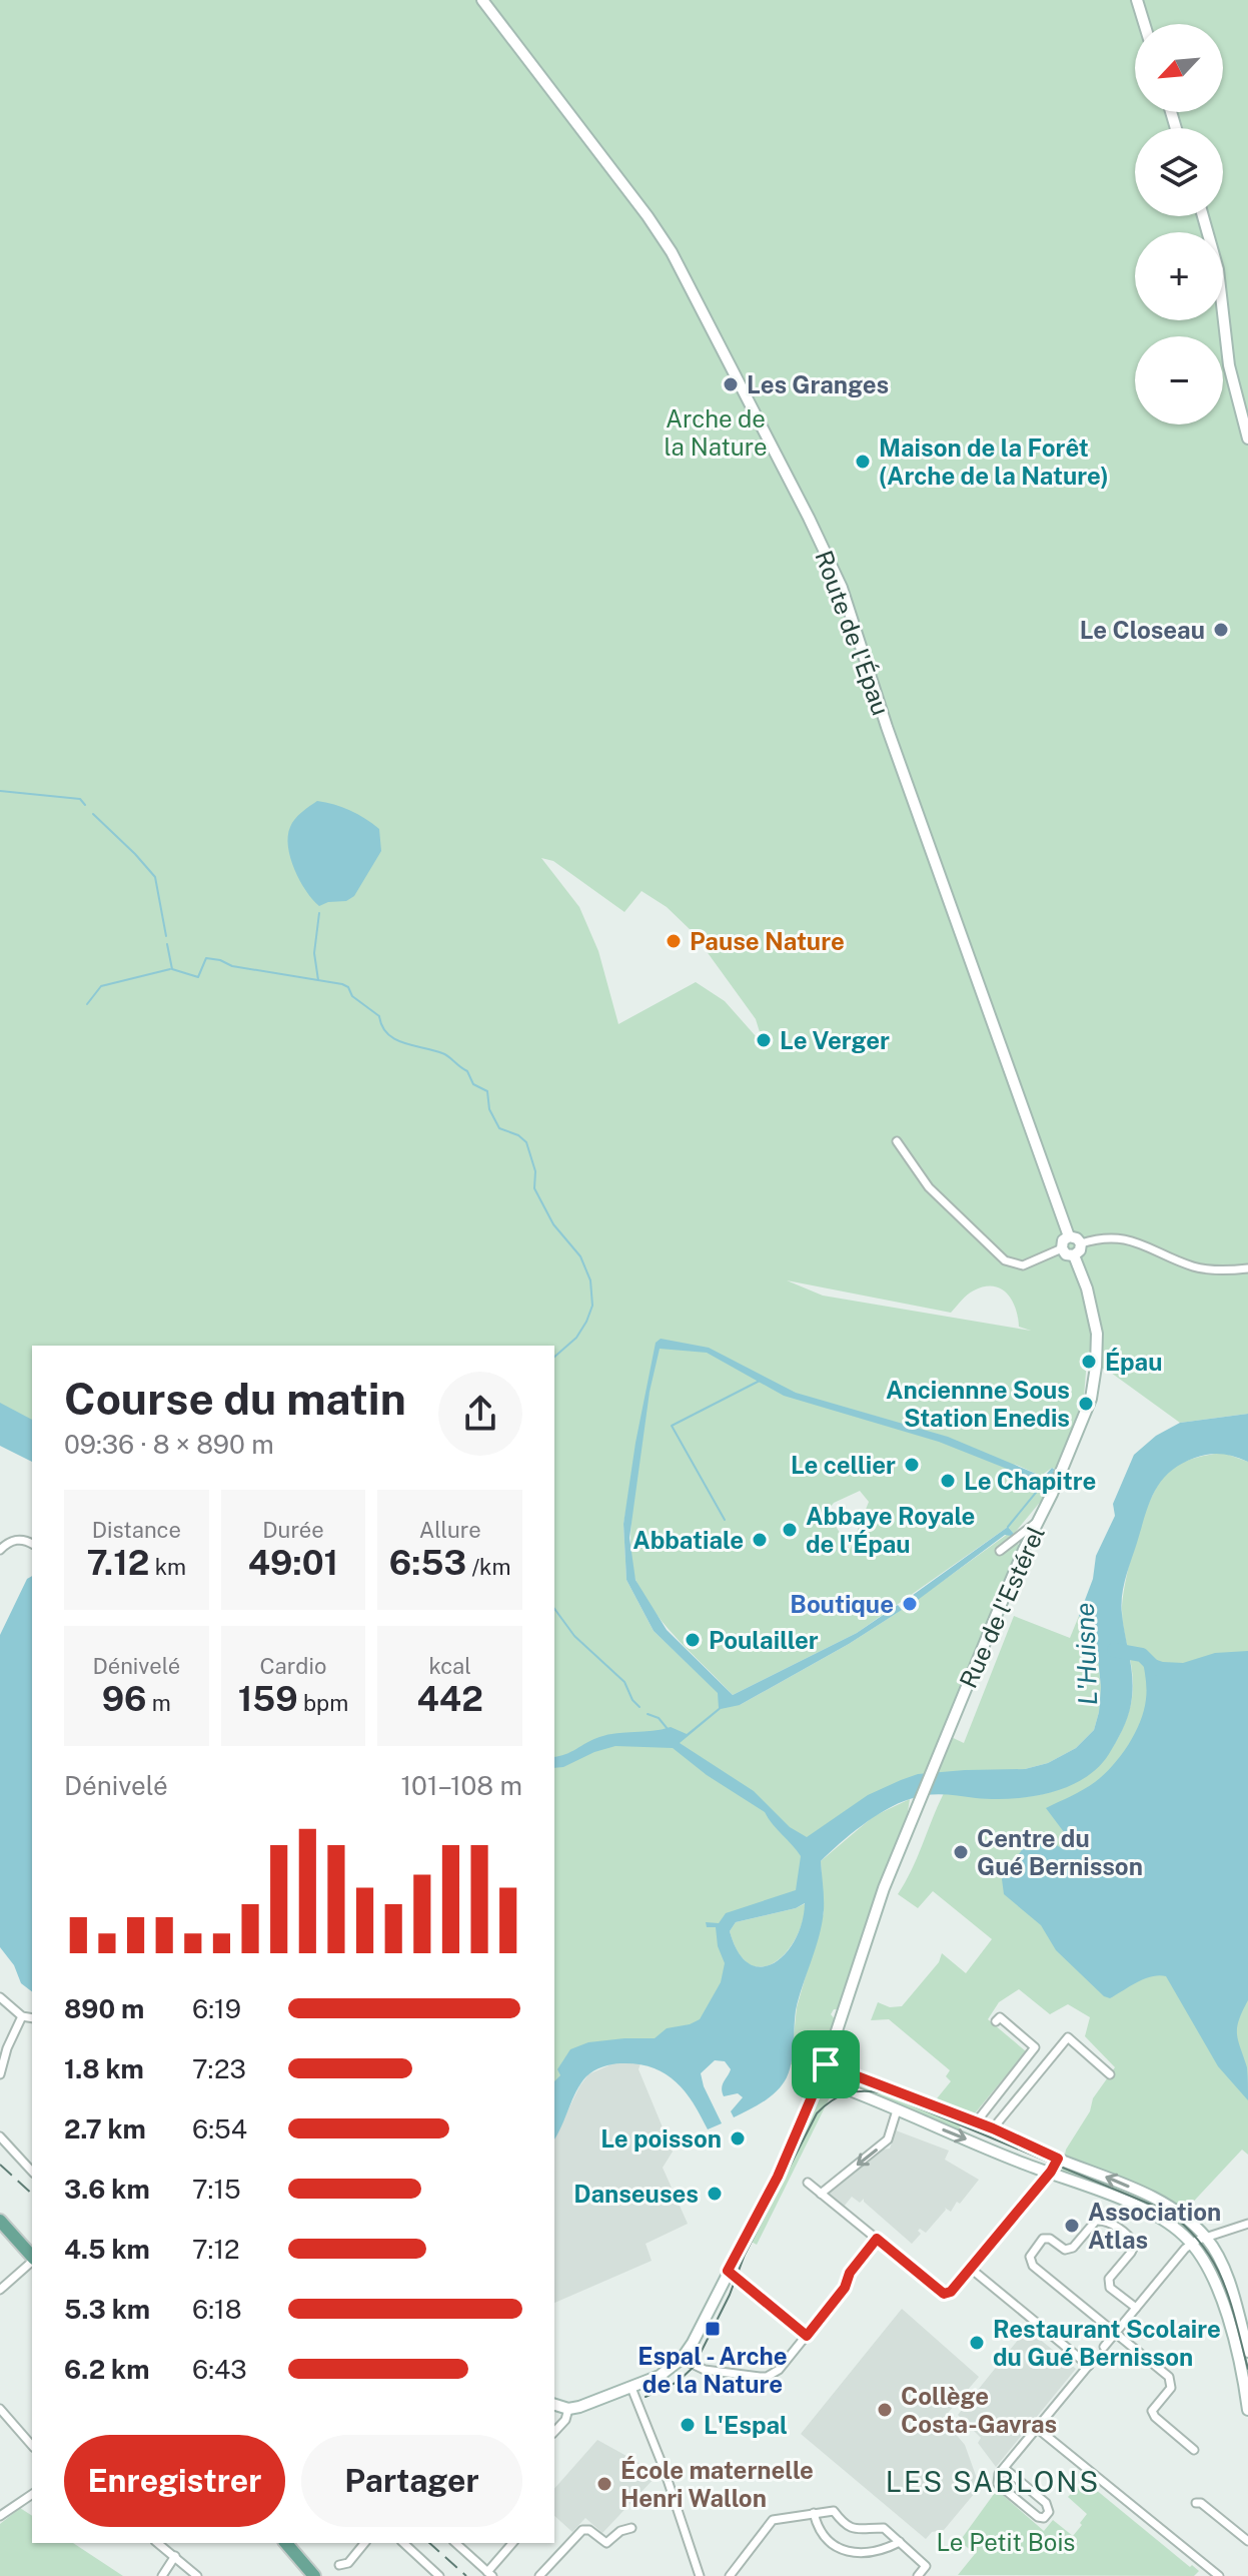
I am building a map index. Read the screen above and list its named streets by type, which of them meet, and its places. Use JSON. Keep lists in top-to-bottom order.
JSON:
{
  "streets": {
    "street": ["Route de l'Épau", "Rue de l'Estérel"]
  },
  "crossings": [
    ["Route de l'Épau", "Rue de l'Estérel"]
  ],
  "districts": ["LES SABLONS"],
  "water": ["L'Huisne"],
  "parks": ["Arche de la Nature", "Le Petit Bois"],
  "places": {
    "other": [
      "Les Granges",
      "Maison de la Forêt (Arche de la Nature)",
      "Le Closeau",
      "Pause Nature",
      "Le Verger",
      "Épau",
      "Anciennne Sous Station Enedis",
      "Le cellier",
      "Le Chapitre",
      "Abbaye Royale de l'Épau",
      "Abbatiale",
      "Boutique",
      "Poulailler",
      "Centre du Gué Bernisson",
      "Le poisson",
      "Danseuses",
      "Association Atlas",
      "Restaurant Scolaire du Gué Bernisson",
      "Collège Costa-Gavras",
      "L'Espal",
      "École maternelle Henri Wallon"
    ],
    "transit": ["Espal - Arche de la Nature"]
  },
  "north": "bottom left",
  "page": {
    "map_buttons": ["+", "−"],
    "heading": ["Course du matin", "09:36 · 8 × 890 m"],
    "stats": [
      ["Distance", "7.12 km"],
      ["Durée", "49:01"],
      ["Allure", "6:53 /km"],
      ["Dénivelé", "96 m"],
      ["Cardio", "159 bpm"],
      ["kcal", "442"]
    ],
    "chart": ["Dénivelé", "101–108 m"],
    "list": [
      {
        "name": "890 m",
        "note": "6:19"
      },
      {
        "name": "1.8 km",
        "note": "7:23"
      },
      {
        "name": "2.7 km",
        "note": "6:54"
      },
      {
        "name": "3.6 km",
        "note": "7:15"
      },
      {
        "name": "4.5 km",
        "note": "7:12"
      },
      {
        "name": "5.3 km",
        "note": "6:18"
      },
      {
        "name": "6.2 km",
        "note": "6:43"
      }
    ],
    "buttons": ["Enregistrer", "Partager"]
  }
}
